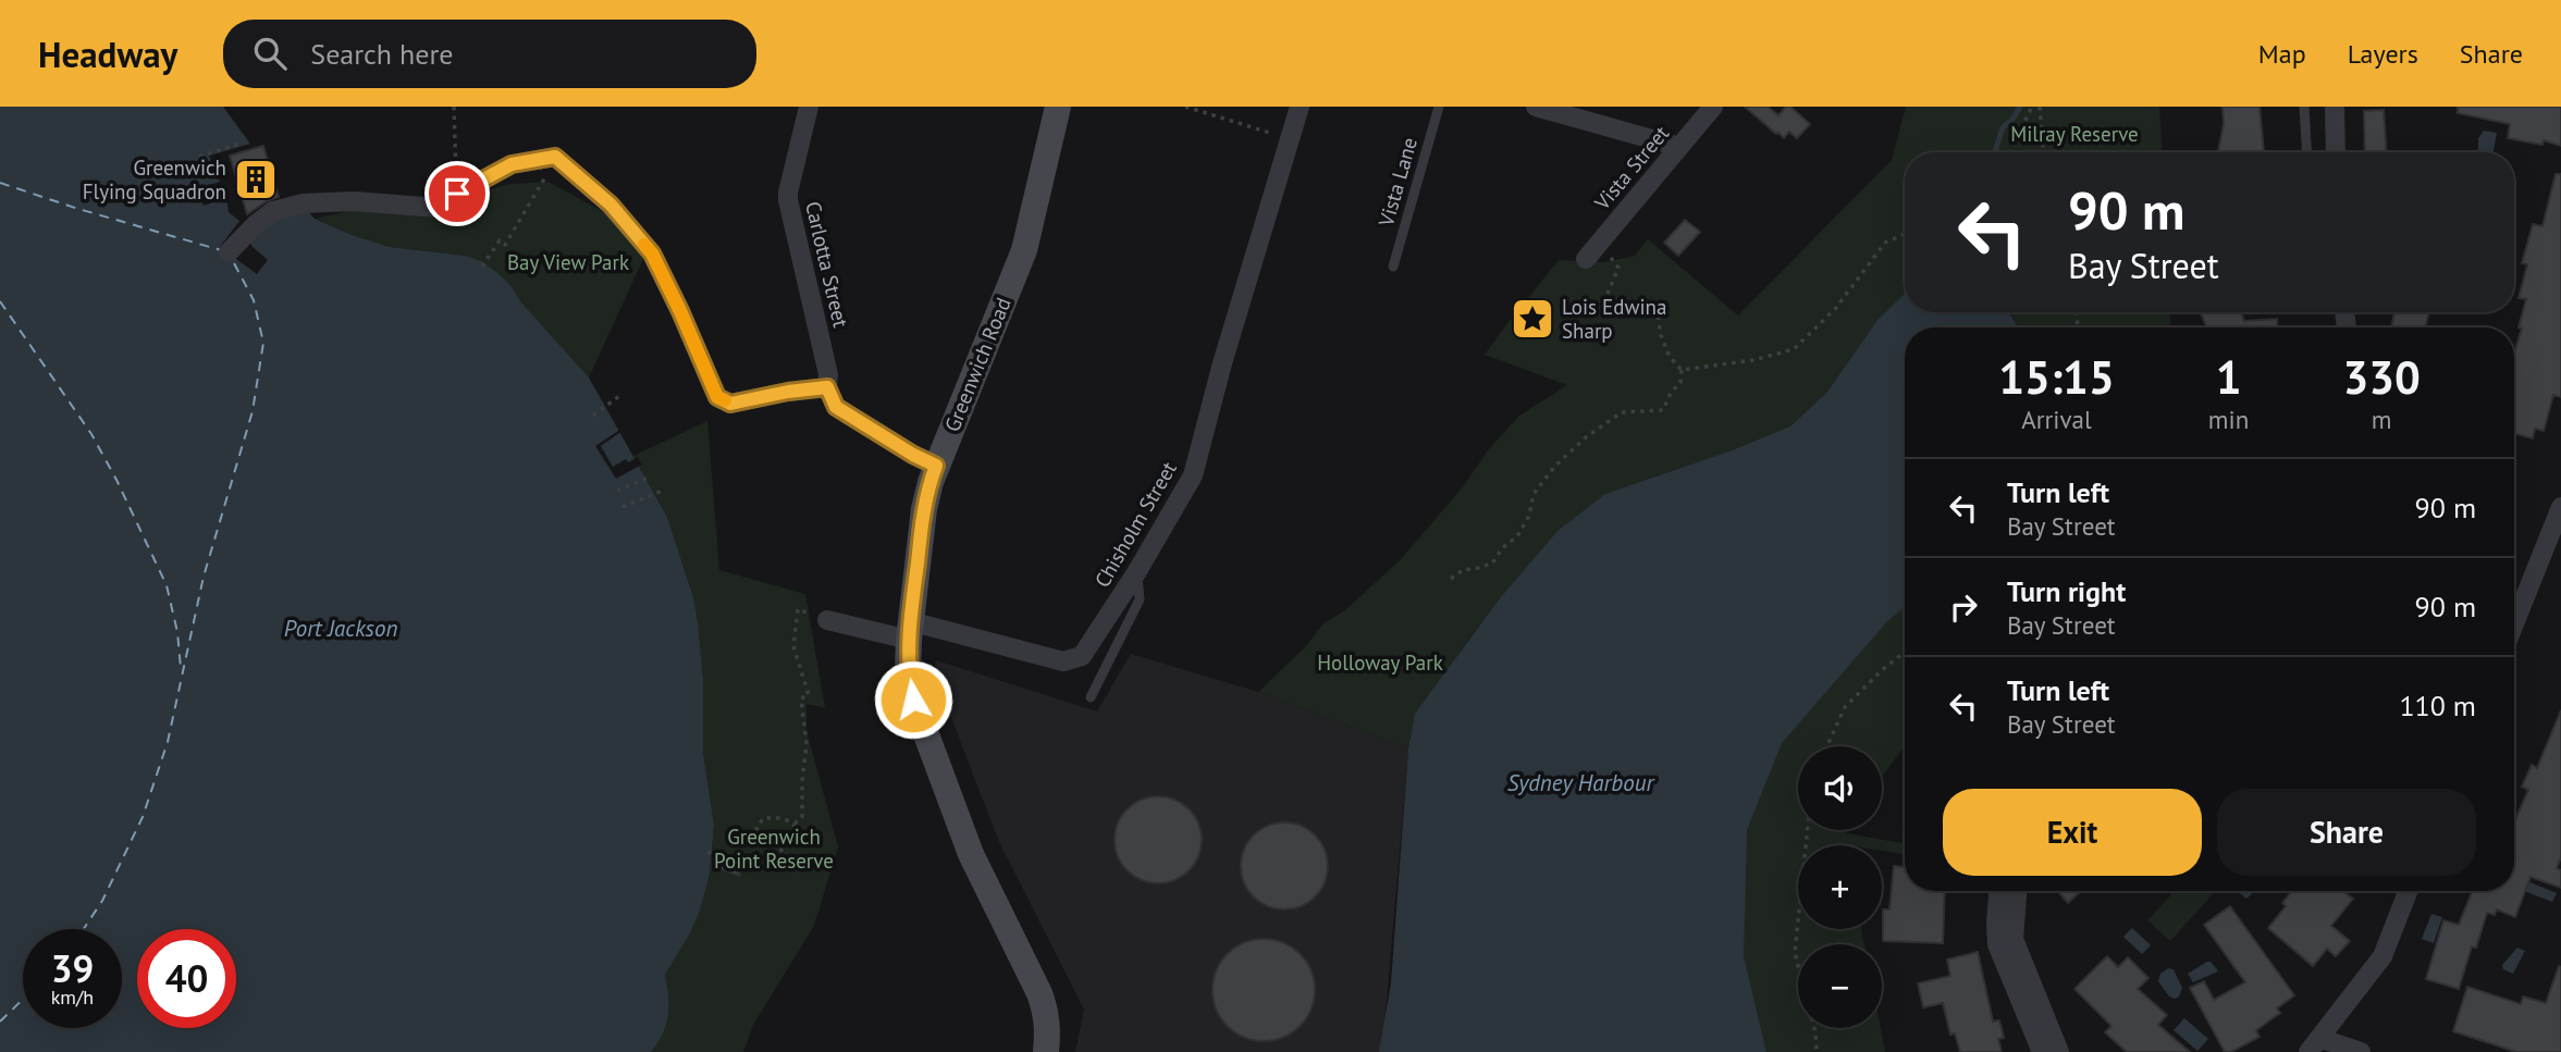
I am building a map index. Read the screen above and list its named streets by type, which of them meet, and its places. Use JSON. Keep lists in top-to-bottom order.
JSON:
{
  "streets": {
    "street": [
      "Vista Street",
      "Carlotta Street",
      "Greenwich Road",
      "Chisholm Street"
    ],
    "lane": ["Vista Lane"]
  },
  "crossings": [
    ["Greenwich Road", "Chisholm Street"]
  ],
  "water": ["Port Jackson", "Sydney Harbour"],
  "parks": [
    "Milray Reserve",
    "Bay View Park",
    "Holloway Park",
    "Greenwich Point Reserve"
  ],
  "places": {
    "building": ["Greenwich Flying Squadron"],
    "place": ["Lois Edwina Sharp"]
  },
  "page": {
    "header": "Headway",
    "search": "Search here",
    "nav": ["Map", "Layers", "Share"],
    "turn": ["90 m", "Bay Street"],
    "eta": [
      "15:15",
      "Arrival",
      "1",
      "min",
      "330",
      "m"
    ],
    "list": [
      {
        "name": "Turn left",
        "note": "Bay Street",
        "value": "90 m"
      },
      {
        "name": "Turn right",
        "note": "Bay Street",
        "value": "90 m"
      },
      {
        "name": "Turn left",
        "note": "Bay Street",
        "value": "110 m"
      }
    ],
    "map_buttons": ["+", "−"],
    "buttons": ["Exit", "Share"],
    "speed": "39 km/h",
    "limit": "40"
  }
}
